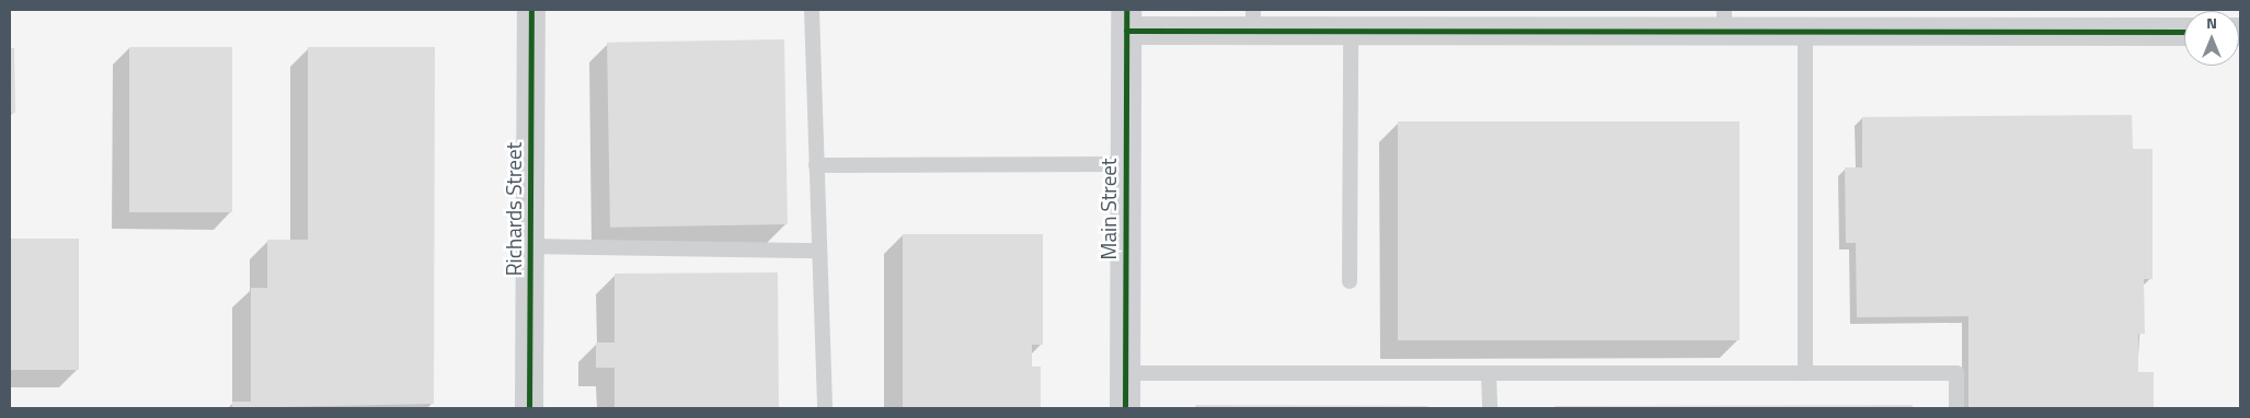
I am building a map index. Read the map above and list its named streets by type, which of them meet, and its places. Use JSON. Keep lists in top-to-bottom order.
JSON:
{
  "streets": {
    "street": ["Richards Street", "Main Street"]
  },
  "north": "top"
}
